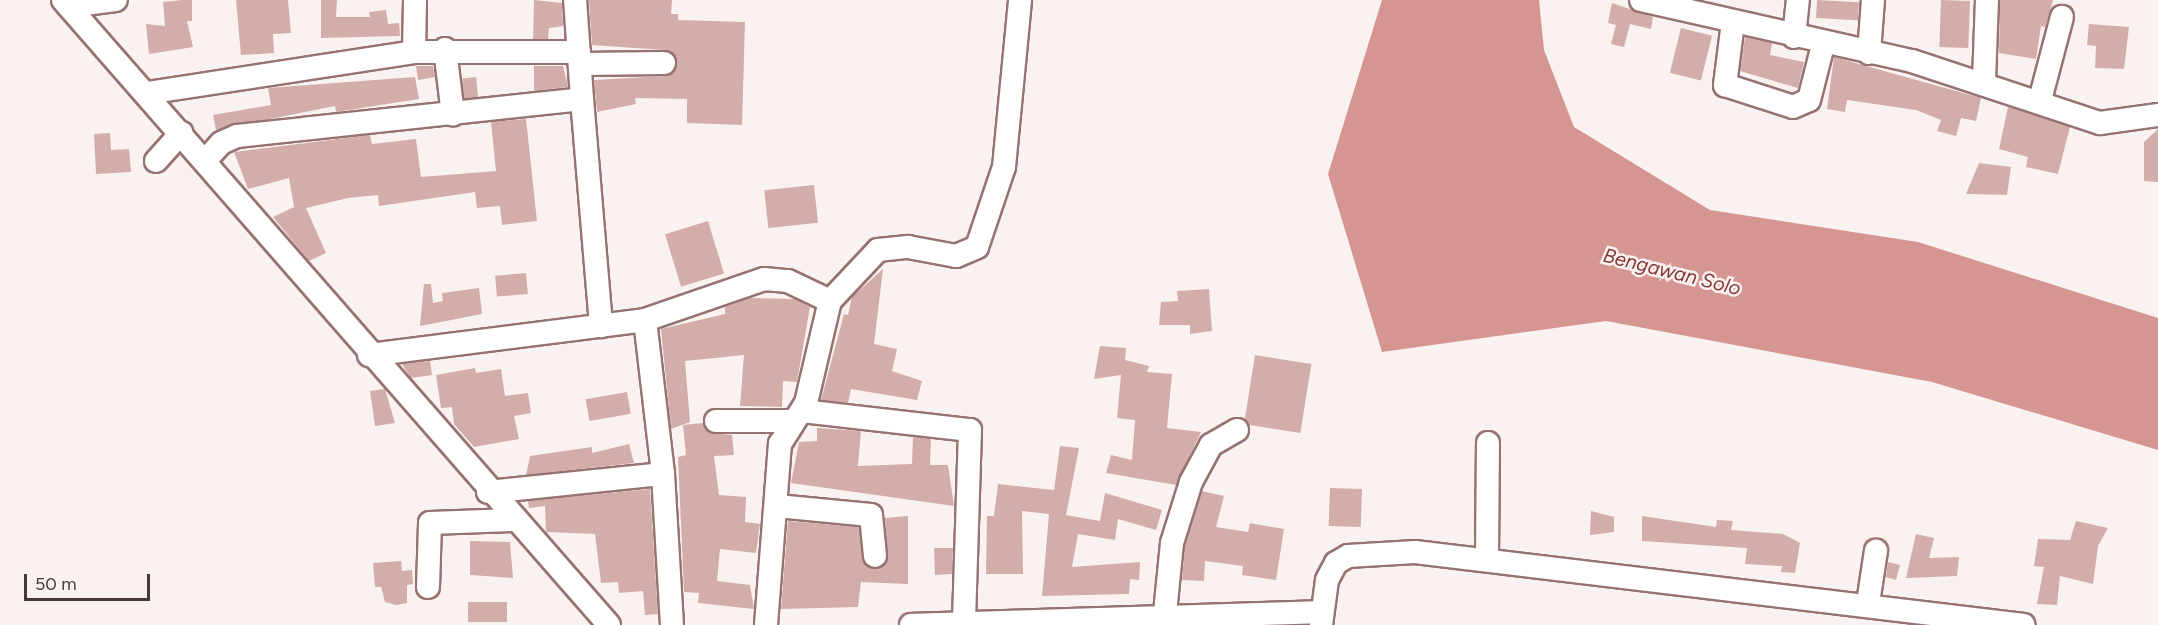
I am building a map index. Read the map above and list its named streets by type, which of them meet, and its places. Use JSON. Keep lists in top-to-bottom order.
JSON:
{
  "water": ["Bengawan Solo"],
  "scale_bar": "50 m"
}
